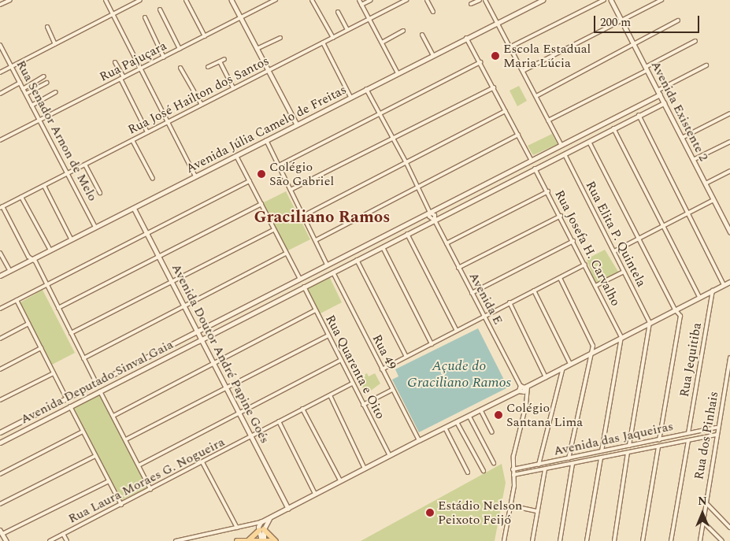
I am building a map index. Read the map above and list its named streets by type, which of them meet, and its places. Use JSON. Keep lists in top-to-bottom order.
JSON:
{
  "streets": {
    "street": [
      "Rua Pajuçara",
      "Rua José Hailton dos Santos",
      "Avenida Existente 2",
      "Avenida Júlia Camelo de Freitas",
      "Rua Senador Arnon de Melo",
      "Rua Elita P. Quintela",
      "Rua Josefa H. Carvalho",
      "Avenida E",
      "Rua 49",
      "Avenida Doutor André Papine Goés",
      "Rua Jequitiba",
      "Rua Quarenta e Oito",
      "Avenida Deputado Sinval Gaia",
      "Rua dos Pinhais",
      "Avenida das Jaqueiras",
      "Rua Laura Moraes G. Nogueira"
    ]
  },
  "crossings": [
    ["Rua Pajuçara", "Rua Senador Arnon de Melo"],
    ["Rua José Hailton dos Santos", "Rua Senador Arnon de Melo"],
    ["Avenida Existente 2", "Avenida Deputado Sinval Gaia"],
    ["Avenida Júlia Camelo de Freitas", "Rua Senador Arnon de Melo"],
    ["Avenida Júlia Camelo de Freitas", "Avenida E"],
    ["Avenida Júlia Camelo de Freitas", "Avenida Doutor André Papine Goés"],
    ["Rua Elita P. Quintela", "Avenida Deputado Sinval Gaia"],
    ["Rua Josefa H. Carvalho", "Avenida Deputado Sinval Gaia"],
    ["Avenida E", "Avenida Deputado Sinval Gaia"],
    ["Rua 49", "Avenida Deputado Sinval Gaia"],
    ["Avenida Doutor André Papine Goés", "Avenida Deputado Sinval Gaia"],
    ["Avenida Doutor André Papine Goés", "Rua Laura Moraes G. Nogueira"],
    ["Rua Jequitiba", "Avenida das Jaqueiras"],
    ["Rua Quarenta e Oito", "Avenida Deputado Sinval Gaia"],
    ["Rua Quarenta e Oito", "Rua Laura Moraes G. Nogueira"],
    ["Rua dos Pinhais", "Avenida das Jaqueiras"]
  ],
  "districts": ["Graciliano Ramos"],
  "water": ["Açude do Graciliano Ramos"],
  "places": [
    "Escola Estadual Maria Lúcia",
    "Colégio São Gabriel",
    "Colégio Santana Lima",
    "Estádio Nelson Peixoto Feijó"
  ],
  "scale_bar": "200 m",
  "north": "top"
}
